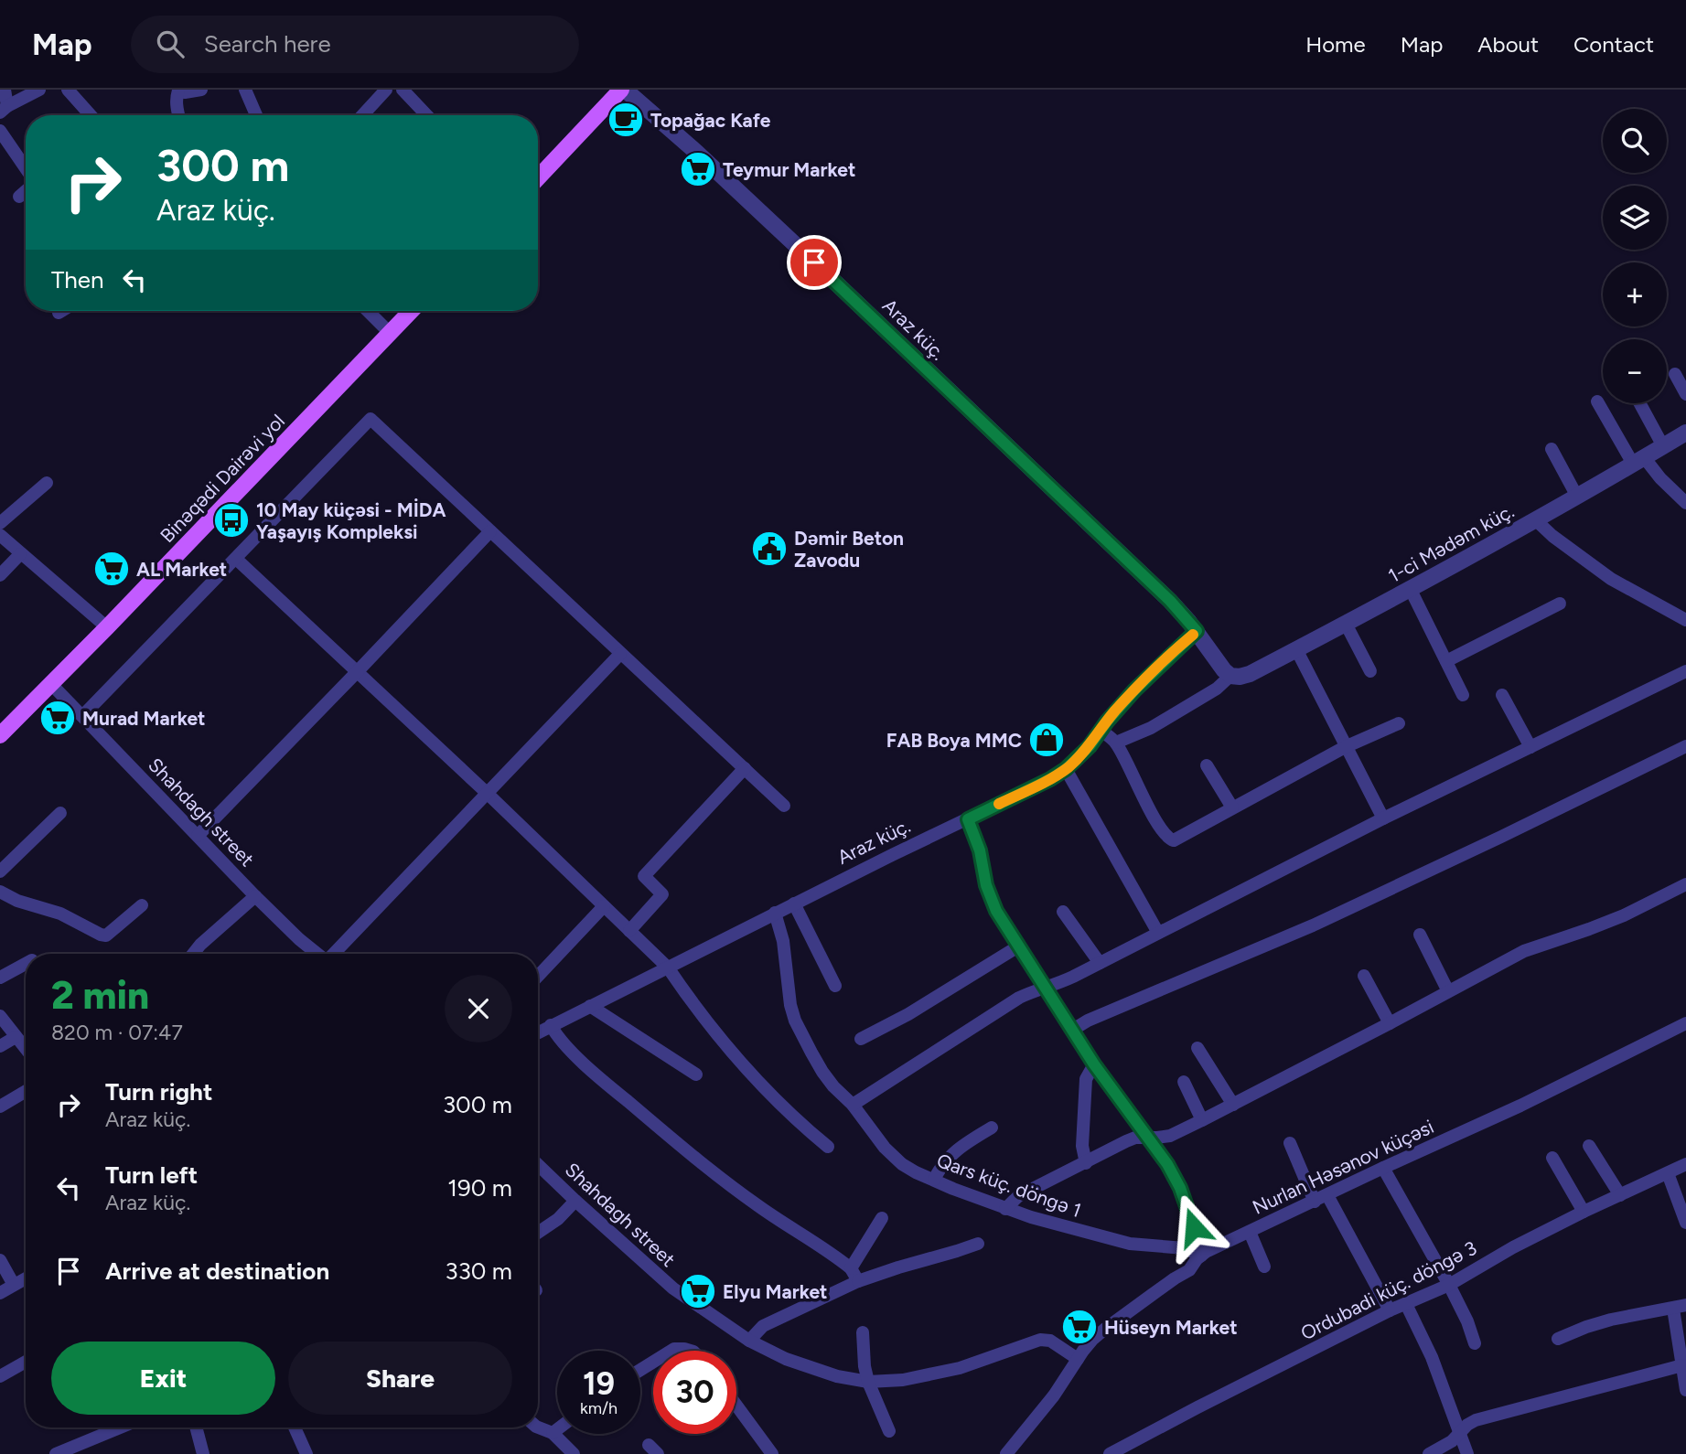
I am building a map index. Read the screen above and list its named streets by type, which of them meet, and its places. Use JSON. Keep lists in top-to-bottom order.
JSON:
{
  "streets": {
    "main road": ["Binəqədi Dairəvi yol"],
    "street": [
      "Araz küç.",
      "1-ci Mədəm küç.",
      "Shahdagh street",
      "Nurlan Həsənov küçəsi",
      "Qars küç. döngə 1",
      "Ordubadi küç. döngə 3"
    ]
  },
  "crossings": [
    ["Araz küç.", "1-ci Mədəm küç."],
    ["Araz küç.", "Qars küç. döngə 1"],
    ["Binəqədi Dairəvi yol", "Shahdagh street"],
    ["Shahdagh street", "Nurlan Həsənov küçəsi"],
    ["Nurlan Həsənov küçəsi", "Qars küç. döngə 1"]
  ],
  "places": {
    "cafe": ["Topağac Kafe"],
    "supermarket": [
      "Teymur Market",
      "AL Market",
      "Murad Market",
      "Elyu Market",
      "Hüseyn Market"
    ],
    "bus stop": ["10 May küçəsi - MİDA Yaşayış Kompleksi"],
    "public building": ["Dəmir Beton Zavodu"],
    "shop": ["FAB Boya MMC"]
  },
  "page": {
    "header": "Map",
    "search": "Search here",
    "nav": [
      "Home",
      "Map",
      "About",
      "Contact"
    ],
    "map_buttons": ["+", "−"],
    "turn": ["300 m", "Araz küç."],
    "then": "Then",
    "heading": ["2 min", "820 m · 07:47"],
    "list": [
      {
        "name": "Turn right",
        "note": "Araz küç.",
        "value": "300 m"
      },
      {
        "name": "Turn left",
        "note": "Araz küç.",
        "value": "190 m"
      },
      {
        "name": "Arrive at destination",
        "value": "330 m"
      }
    ],
    "buttons": ["Exit", "Share"],
    "speed": "19 km/h",
    "limit": "30"
  }
}
